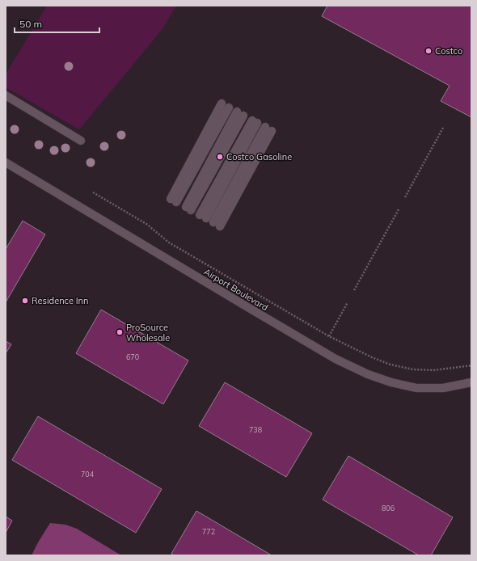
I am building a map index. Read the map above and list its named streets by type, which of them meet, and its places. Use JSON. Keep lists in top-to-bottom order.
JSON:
{
  "streets": {
    "street": ["Airport Boulevard"]
  },
  "places": [
    "Costco",
    "Costco Gasoline",
    "Residence Inn",
    "ProSource Wholesale"
  ],
  "house_numbers": [
    "670",
    "738",
    "704",
    "806",
    "772"
  ],
  "scale_bar": "50 m"
}
